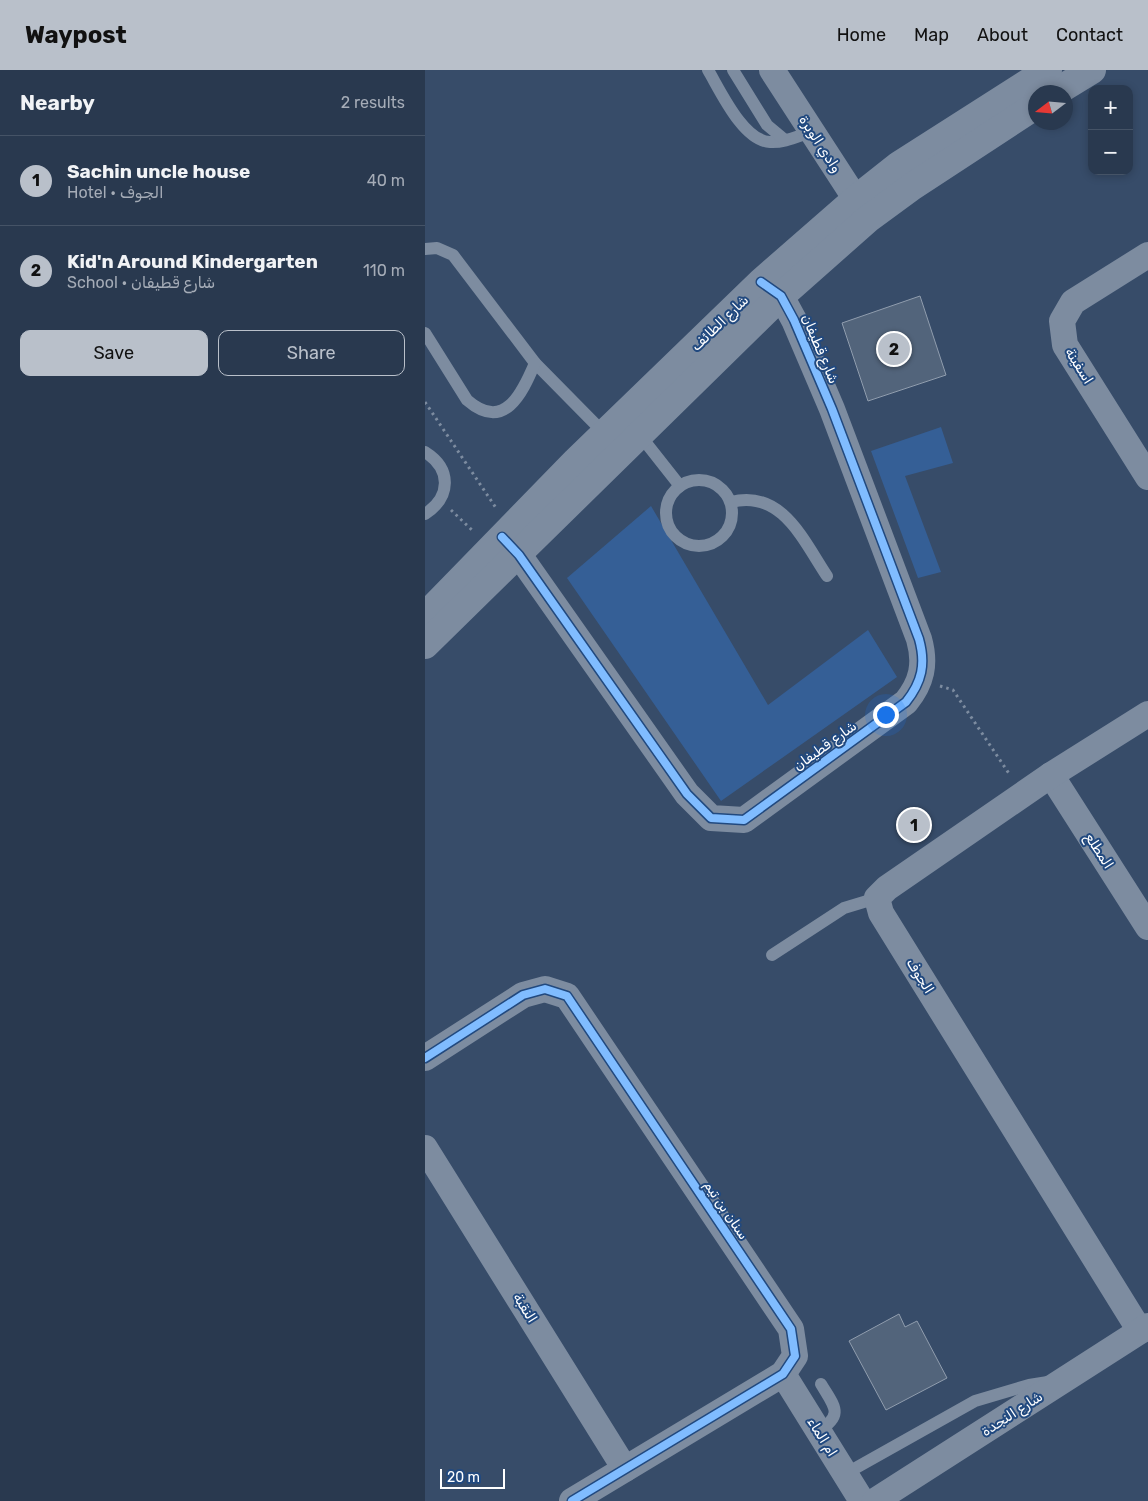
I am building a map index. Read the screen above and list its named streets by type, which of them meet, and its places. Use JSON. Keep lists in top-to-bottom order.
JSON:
{
  "streets": {
    "street": [
      "وادي الوبرة",
      "شارع الطائف",
      "شارع قطيفان",
      "اسفينة",
      "المطلع",
      "الجوف",
      "سنان بن تيم",
      "النقبة",
      "شارع النجدة",
      "ام الماء"
    ]
  },
  "crossings": [
    ["وادي الوبرة", "شارع الطائف"],
    ["شارع الطائف", "شارع قطيفان"],
    ["الجوف", "شارع النجدة"],
    ["سنان بن تيم", "ام الماء"]
  ],
  "scale_bar": "20 m",
  "north": "left",
  "page": {
    "header": "Waypost",
    "nav": [
      "Home",
      "Map",
      "About",
      "Contact"
    ],
    "heading": ["Nearby", "2 results"],
    "map_buttons": ["+", "−"],
    "list": [
      {
        "mark": "1",
        "name": "Sachin uncle house",
        "note": "Hotel · الجوف",
        "value": "40 m"
      },
      {
        "mark": "2",
        "name": "Kid'n Around Kindergarten",
        "note": "School · شارع قطيفان",
        "value": "110 m"
      }
    ],
    "buttons": ["Save", "Share"],
    "pins": ["2", "1"],
    "scale": "20 m"
  }
}
